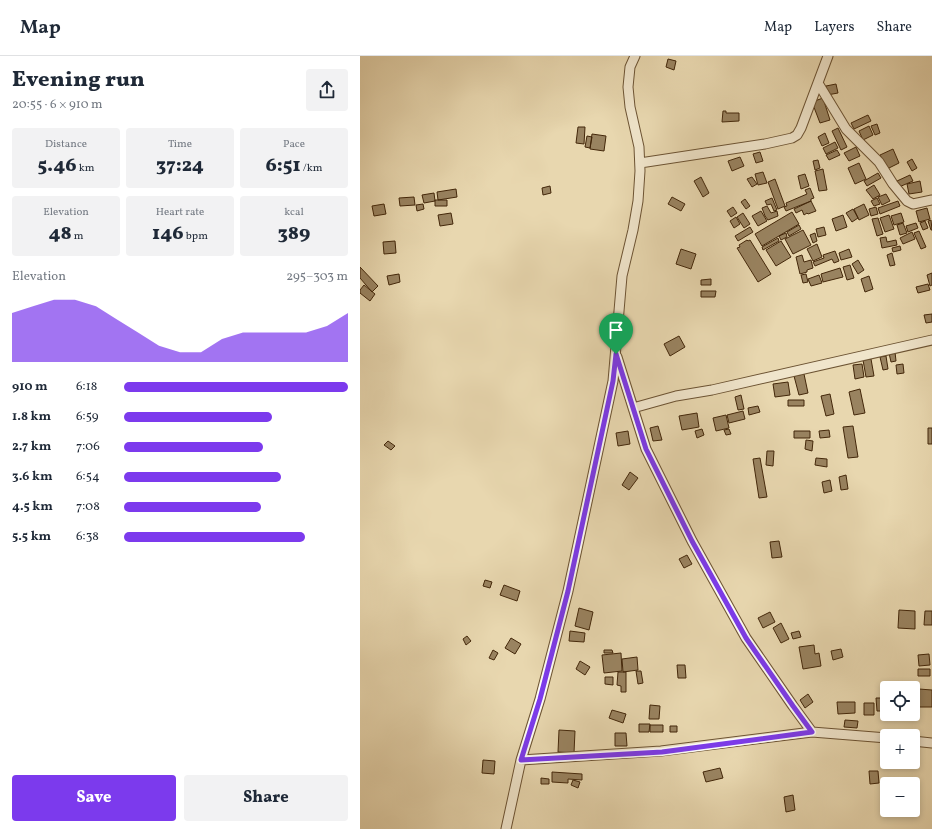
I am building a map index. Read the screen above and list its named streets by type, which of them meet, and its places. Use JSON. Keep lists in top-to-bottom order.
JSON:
{
  "page": {
    "header": "Map",
    "nav": ["Map", "Layers", "Share"],
    "heading": ["Evening run", "20:55 · 6 × 910 m"],
    "stats": [
      ["Distance", "5.46 km"],
      ["Time", "37:24"],
      ["Pace", "6:51 /km"],
      ["Elevation", "48 m"],
      ["Heart rate", "146 bpm"],
      ["kcal", "389"]
    ],
    "chart": ["Elevation", "295–303 m"],
    "list": [
      {
        "name": "910 m",
        "note": "6:18"
      },
      {
        "name": "1.8 km",
        "note": "6:59"
      },
      {
        "name": "2.7 km",
        "note": "7:06"
      },
      {
        "name": "3.6 km",
        "note": "6:54"
      },
      {
        "name": "4.5 km",
        "note": "7:08"
      },
      {
        "name": "5.5 km",
        "note": "6:38"
      }
    ],
    "map_buttons": ["+", "−"],
    "buttons": ["Save", "Share"]
  }
}
